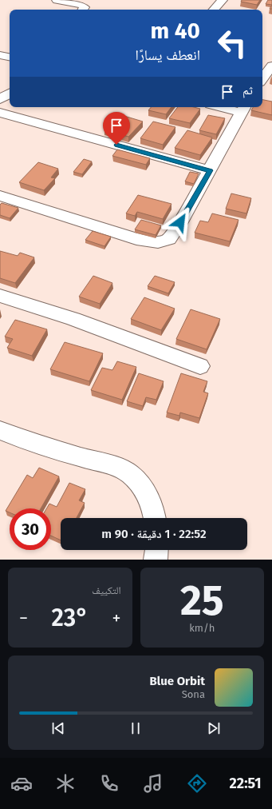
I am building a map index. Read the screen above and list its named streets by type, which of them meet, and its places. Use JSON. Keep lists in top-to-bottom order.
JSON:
{
  "page": {
    "turn": ["40 m", "انعطف يسارًا"],
    "then": "ثم",
    "limit": "30",
    "trip": "22:52 · 1 دقيقة · 90 m",
    "tile": [
      ["25", "km/h"],
      "التكييف"
    ],
    "heat": ["−", "23°", "+"],
    "song": ["Blue Orbit", "Sona"],
    "tabs": "22:51"
  }
}
